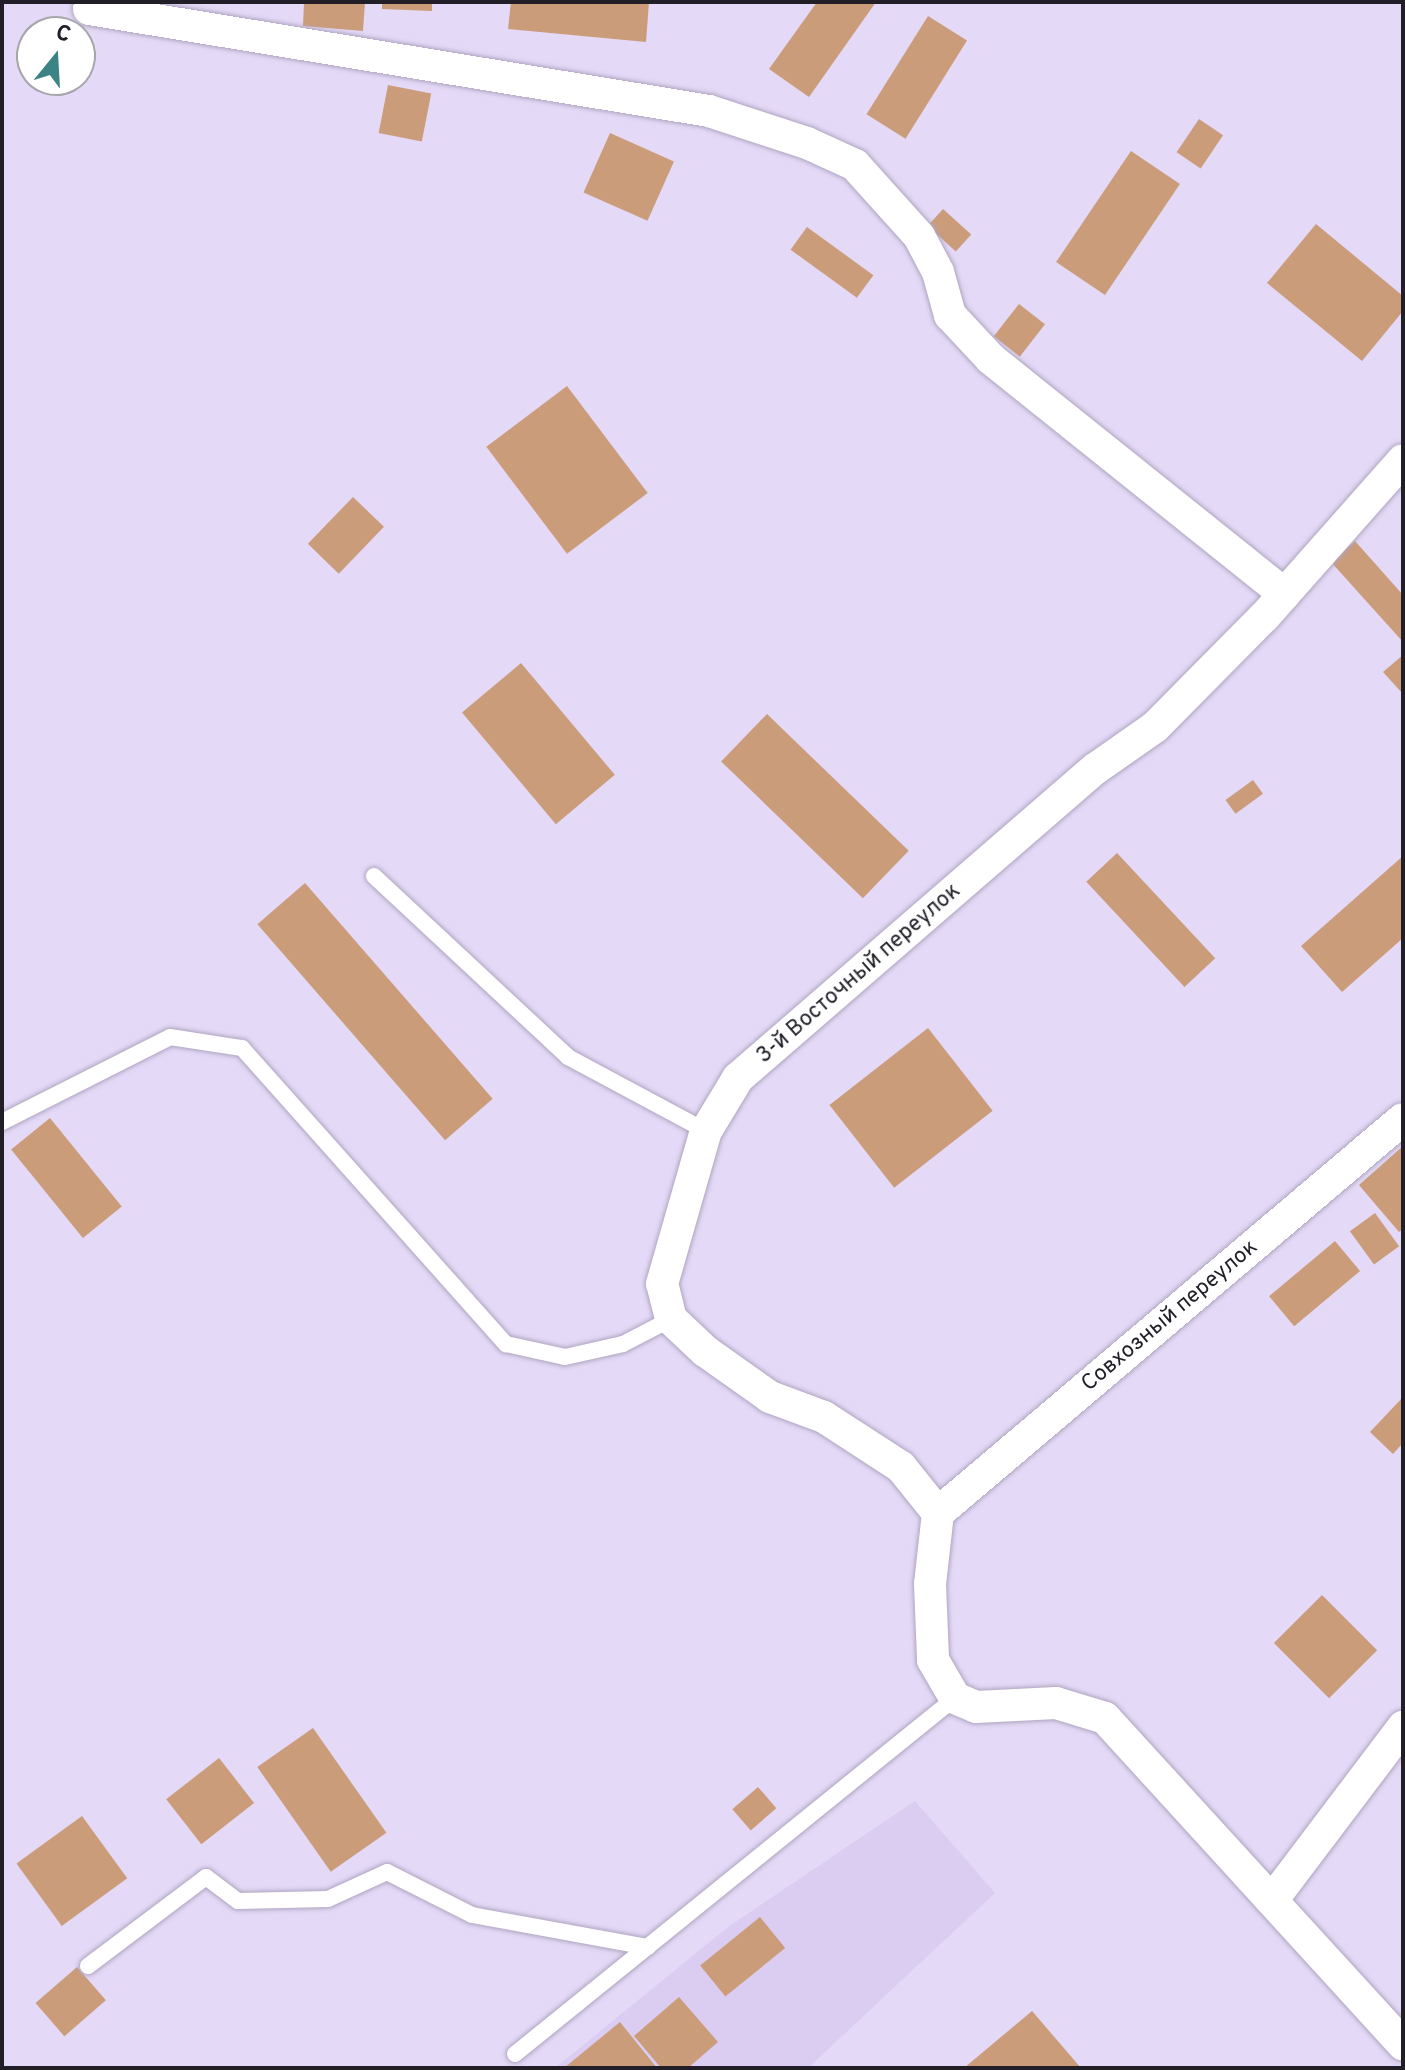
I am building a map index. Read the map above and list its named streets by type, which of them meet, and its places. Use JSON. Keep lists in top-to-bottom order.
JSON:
{
  "streets": {
    "street": ["3-й Восточный переулок", "Совхозный переулок"]
  },
  "north": "top"
}
